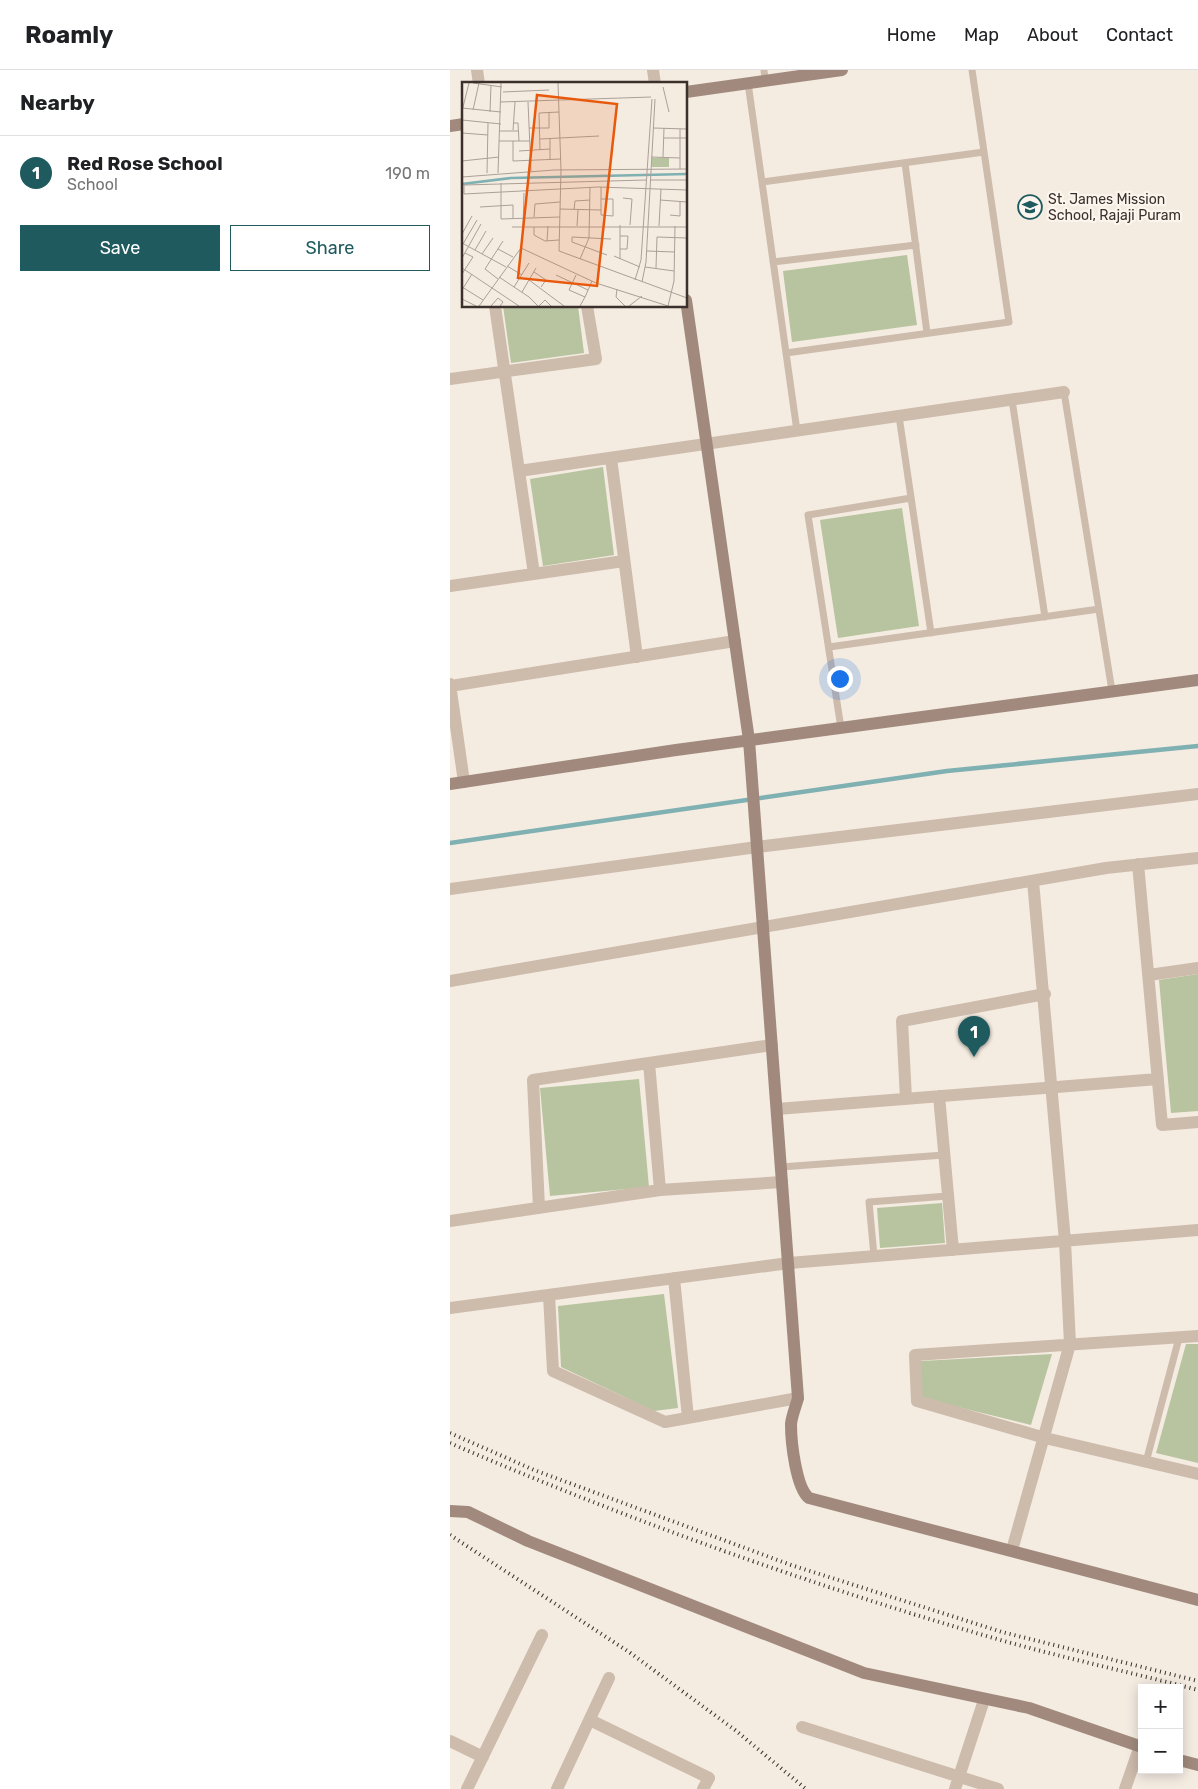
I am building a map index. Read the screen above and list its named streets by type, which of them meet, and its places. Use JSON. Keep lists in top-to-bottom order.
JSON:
{
  "places": {
    "school or university": ["St. James Mission School, Rajaji Puram"]
  },
  "page": {
    "header": "Roamly",
    "nav": [
      "Home",
      "Map",
      "About",
      "Contact"
    ],
    "heading": "Nearby",
    "list": [
      {
        "mark": "1",
        "name": "Red Rose School",
        "note": "School",
        "value": "190 m"
      }
    ],
    "buttons": ["Save", "Share"],
    "pins": "1",
    "map_buttons": ["+", "−"]
  }
}
